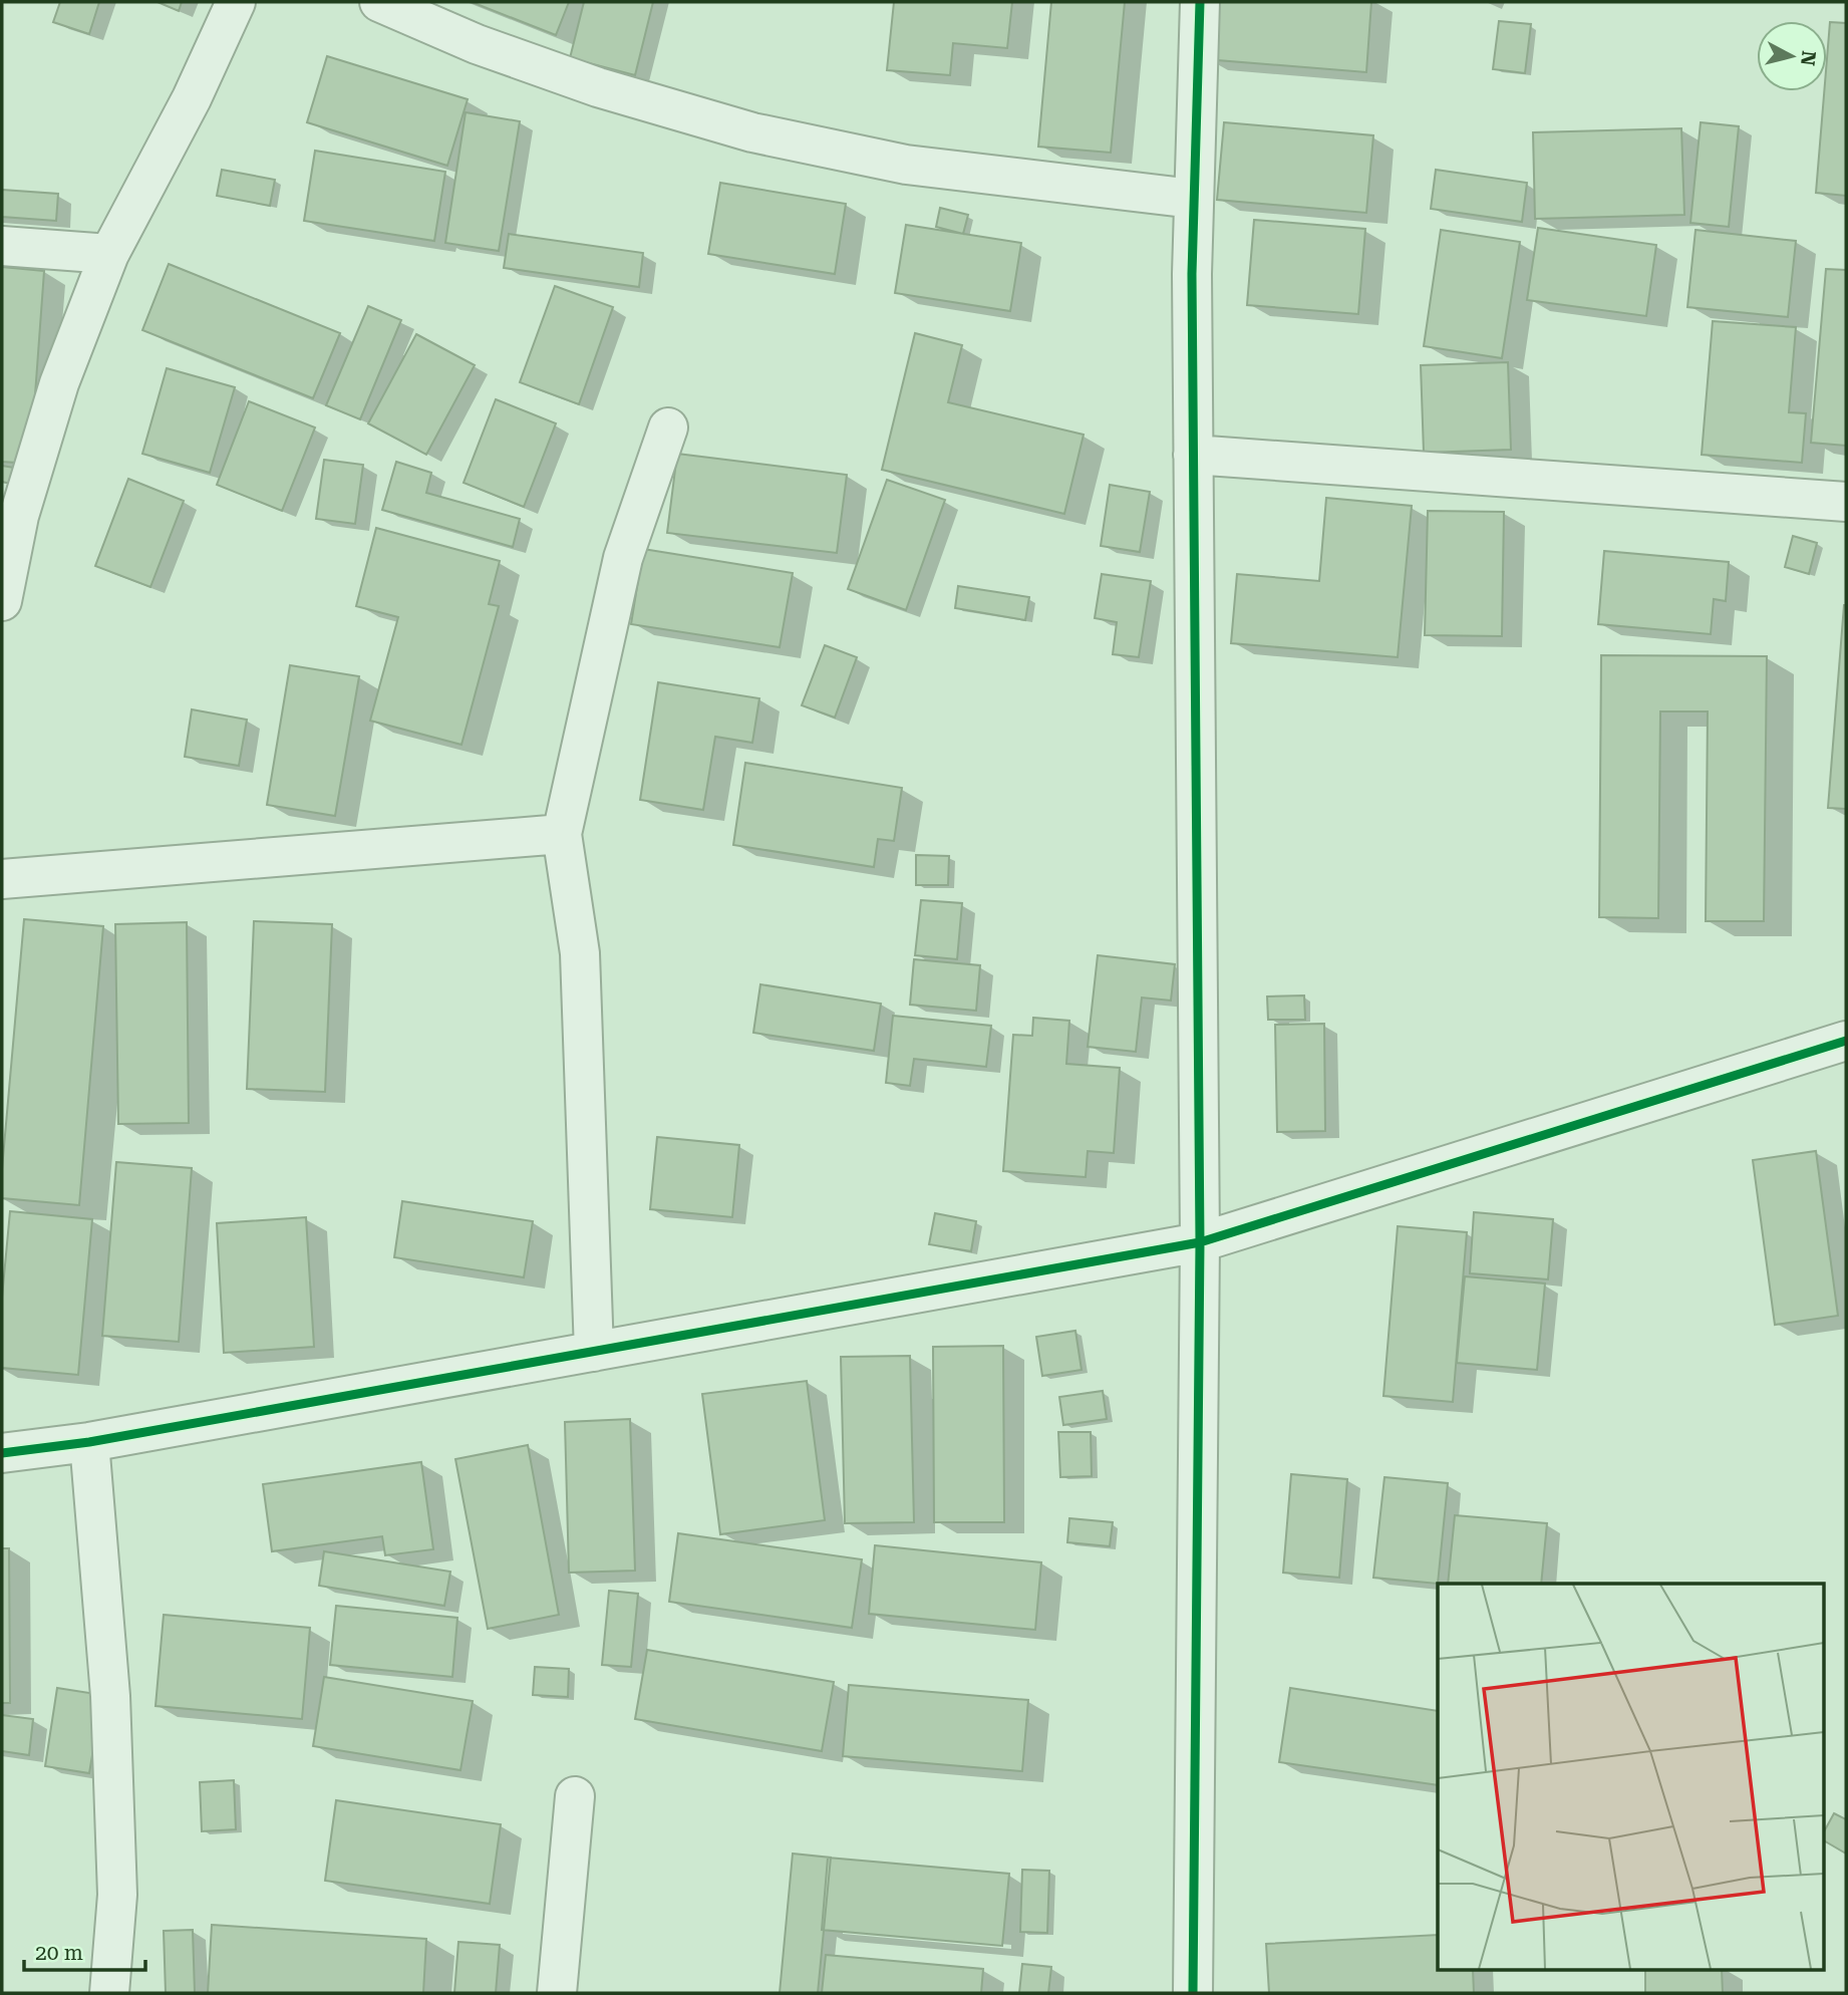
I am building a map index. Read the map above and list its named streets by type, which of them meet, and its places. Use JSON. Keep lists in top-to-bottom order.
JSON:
{
  "scale_bar": "20 m",
  "north": "right"
}
